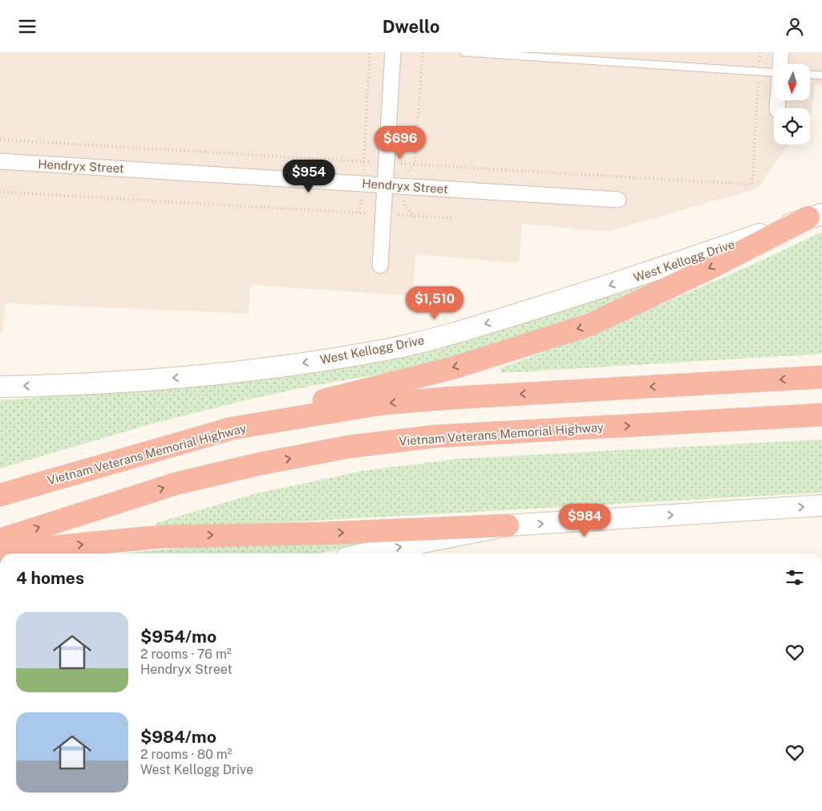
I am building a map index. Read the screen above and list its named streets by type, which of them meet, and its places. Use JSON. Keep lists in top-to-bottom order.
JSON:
{
  "streets": {
    "highway": ["Vietnam Veterans Memorial Highway"],
    "main road": ["West Kellogg Drive"],
    "street": ["Hendryx Street"]
  },
  "one_way": ["West Kellogg Drive"],
  "north": "bottom",
  "page": {
    "header": "Dwello",
    "price": [
      "$696",
      "$954",
      "$1,510",
      "$984"
    ],
    "heading": "4 homes",
    "list": [
      {
        "name": "$954/mo",
        "note": "2 rooms · 76 m² · Hendryx Street"
      },
      {
        "name": "$984/mo",
        "note": "2 rooms · 80 m² · West Kellogg Drive"
      }
    ]
  }
}
